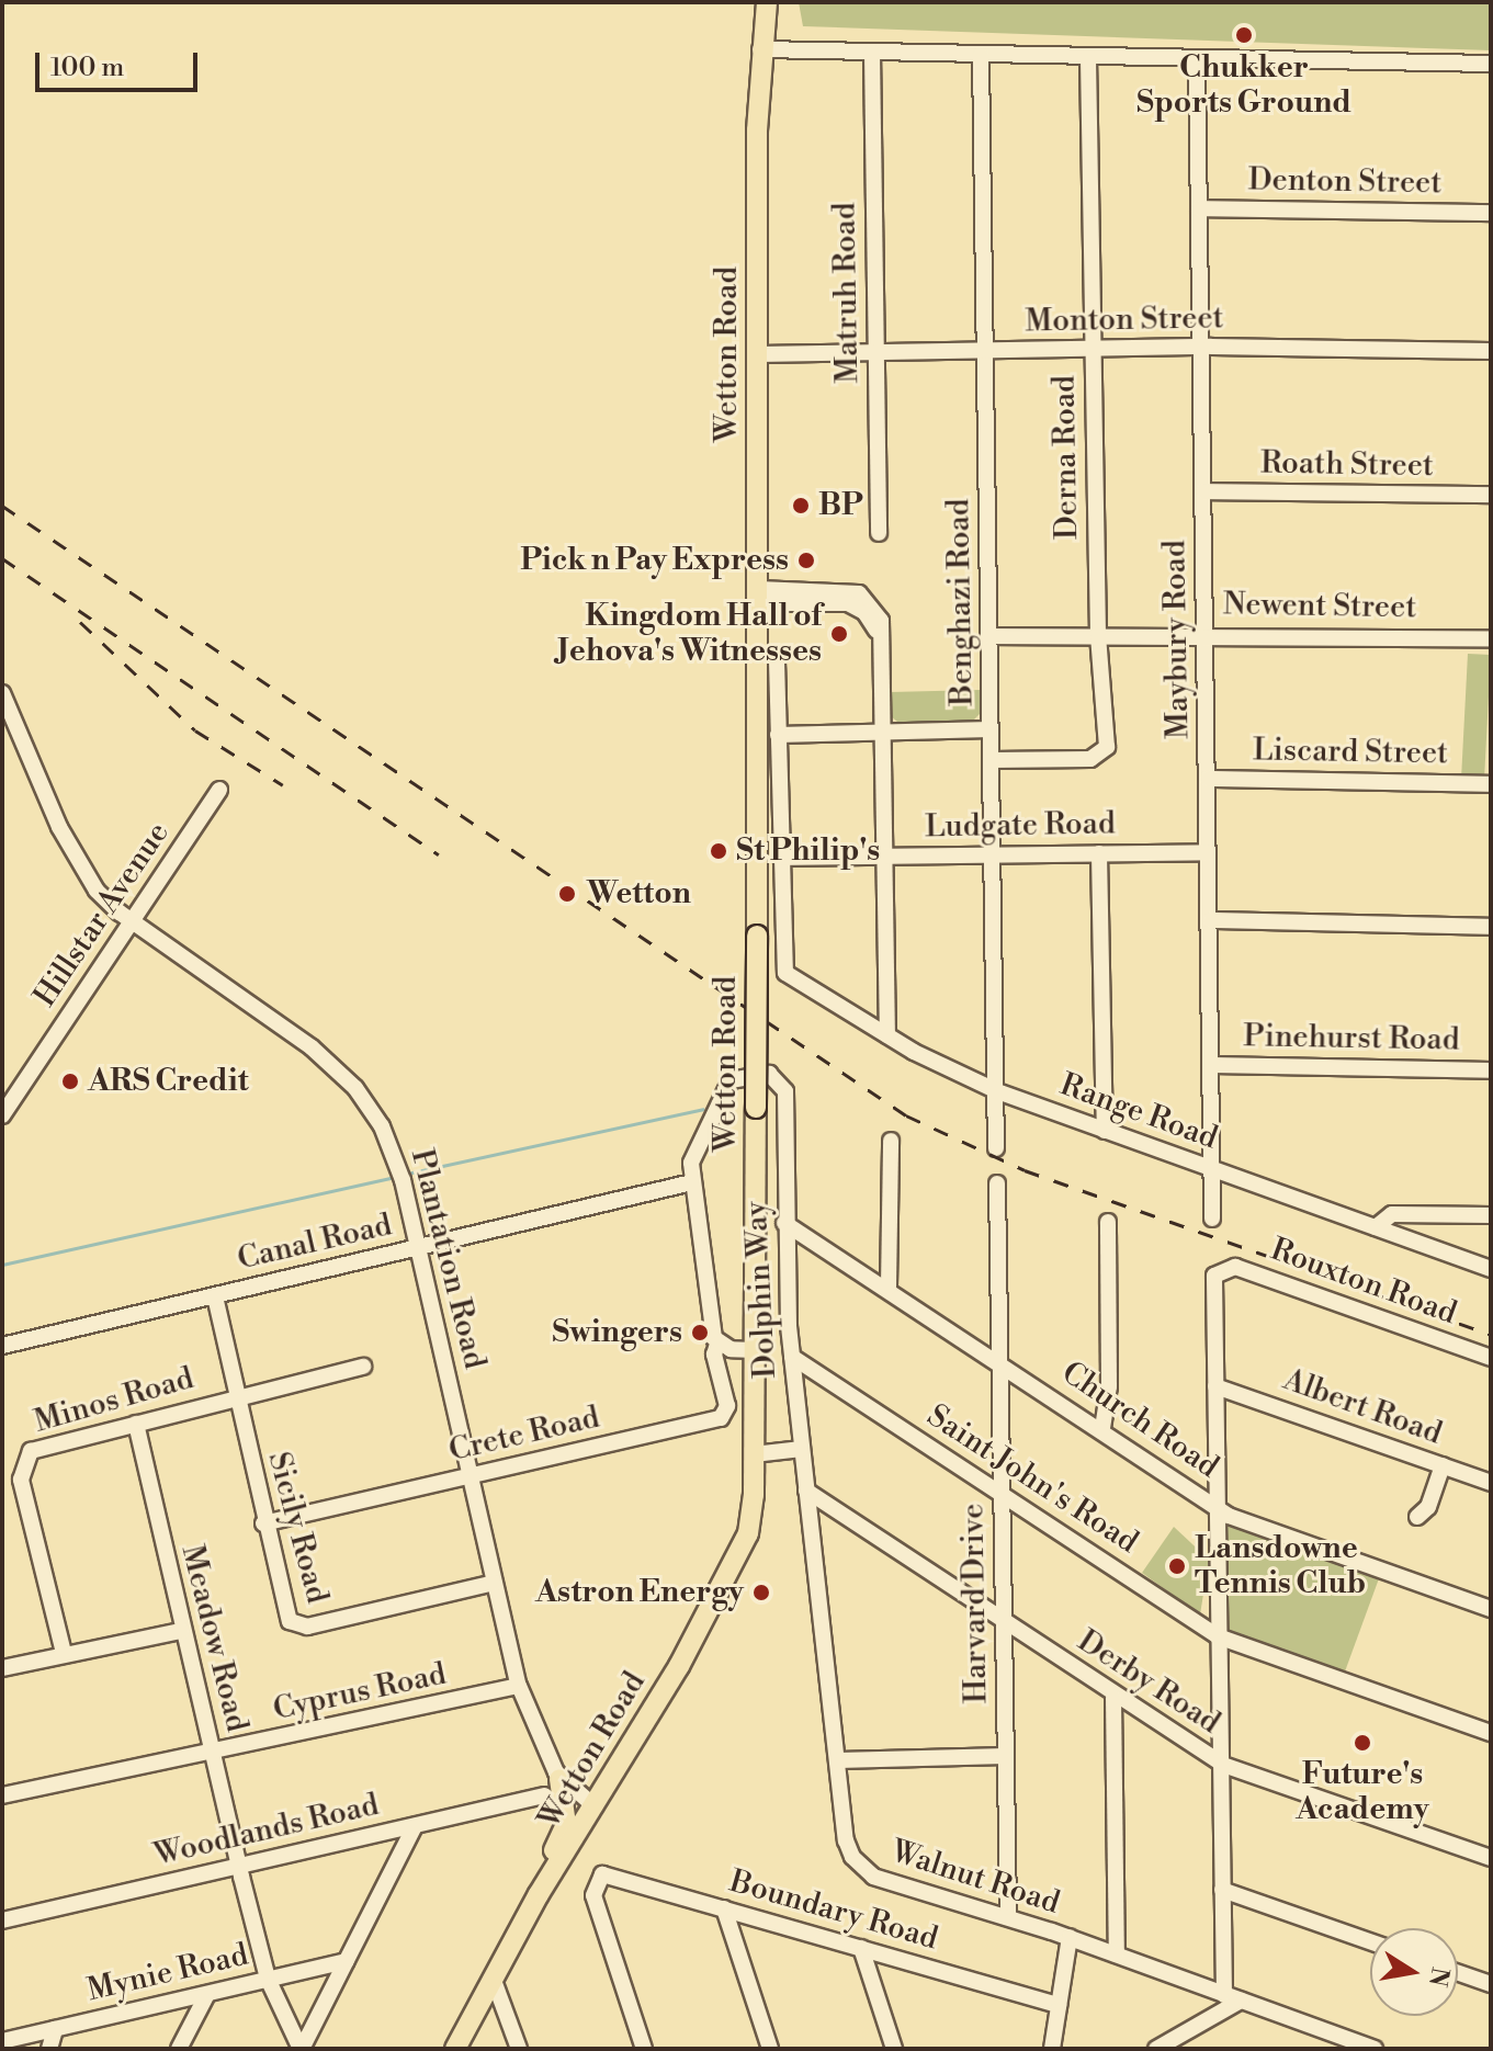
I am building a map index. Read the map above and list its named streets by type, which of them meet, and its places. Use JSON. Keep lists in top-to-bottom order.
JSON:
{
  "streets": {
    "main road": ["Wetton Road"],
    "street": [
      "Denton Street",
      "Matruh Road",
      "Monton Street",
      "Derna Road",
      "Roath Street",
      "Benghazi Road",
      "Newent Street",
      "Maybury Road",
      "Liscard Street",
      "Ludgate Road",
      "Hillstar Avenue",
      "Pinehurst Road",
      "Range Road",
      "Canal Road",
      "Plantation Road",
      "Rouxton Road",
      "Dolphin Way",
      "Minos Road",
      "Albert Road",
      "Church Road",
      "Crete Road",
      "Saint John's Road",
      "Sicily Road",
      "Harvard Drive",
      "Meadow Road",
      "Derby Road",
      "Cyprus Road",
      "Woodlands Road",
      "Walnut Road",
      "Boundary Road",
      "Mynie Road"
    ]
  },
  "crossings": [
    ["Denton Street", "Maybury Road"],
    ["Matruh Road", "Monton Street"],
    ["Monton Street", "Wetton Road"],
    ["Monton Street", "Derna Road"],
    ["Monton Street", "Benghazi Road"],
    ["Monton Street", "Maybury Road"],
    ["Wetton Road", "Plantation Road"],
    ["Wetton Road", "Dolphin Way"],
    ["Derna Road", "Benghazi Road"],
    ["Derna Road", "Newent Street"],
    ["Roath Street", "Maybury Road"],
    ["Benghazi Road", "Newent Street"],
    ["Benghazi Road", "Ludgate Road"],
    ["Benghazi Road", "Range Road"],
    ["Newent Street", "Maybury Road"],
    ["Maybury Road", "Liscard Street"],
    ["Maybury Road", "Ludgate Road"],
    ["Maybury Road", "Pinehurst Road"],
    ["Maybury Road", "Range Road"],
    ["Ludgate Road", "Range Road"],
    ["Hillstar Avenue", "Plantation Road"],
    ["Canal Road", "Plantation Road"],
    ["Canal Road", "Dolphin Way"],
    ["Canal Road", "Sicily Road"],
    ["Plantation Road", "Crete Road"],
    ["Plantation Road", "Sicily Road"],
    ["Plantation Road", "Cyprus Road"],
    ["Rouxton Road", "Albert Road"],
    ["Dolphin Way", "Church Road"],
    ["Dolphin Way", "Crete Road"],
    ["Dolphin Way", "Saint John's Road"],
    ["Dolphin Way", "Walnut Road"],
    ["Minos Road", "Sicily Road"],
    ["Minos Road", "Meadow Road"],
    ["Church Road", "Harvard Drive"],
    ["Crete Road", "Sicily Road"],
    ["Saint John's Road", "Harvard Drive"],
    ["Harvard Drive", "Derby Road"],
    ["Harvard Drive", "Walnut Road"],
    ["Meadow Road", "Cyprus Road"],
    ["Meadow Road", "Woodlands Road"],
    ["Meadow Road", "Mynie Road"],
    ["Derby Road", "Walnut Road"]
  ],
  "places": [
    "Chukker Sports Ground",
    "BP",
    "Pick n Pay Express",
    "Kingdom Hall of Jehova's Witnesses",
    "St Philip's",
    "Wetton",
    "ARS Credit",
    "Swingers",
    "Lansdowne Tennis Club",
    "Astron Energy",
    "Future's Academy"
  ],
  "scale_bar": "100 m",
  "north": "right"
}
